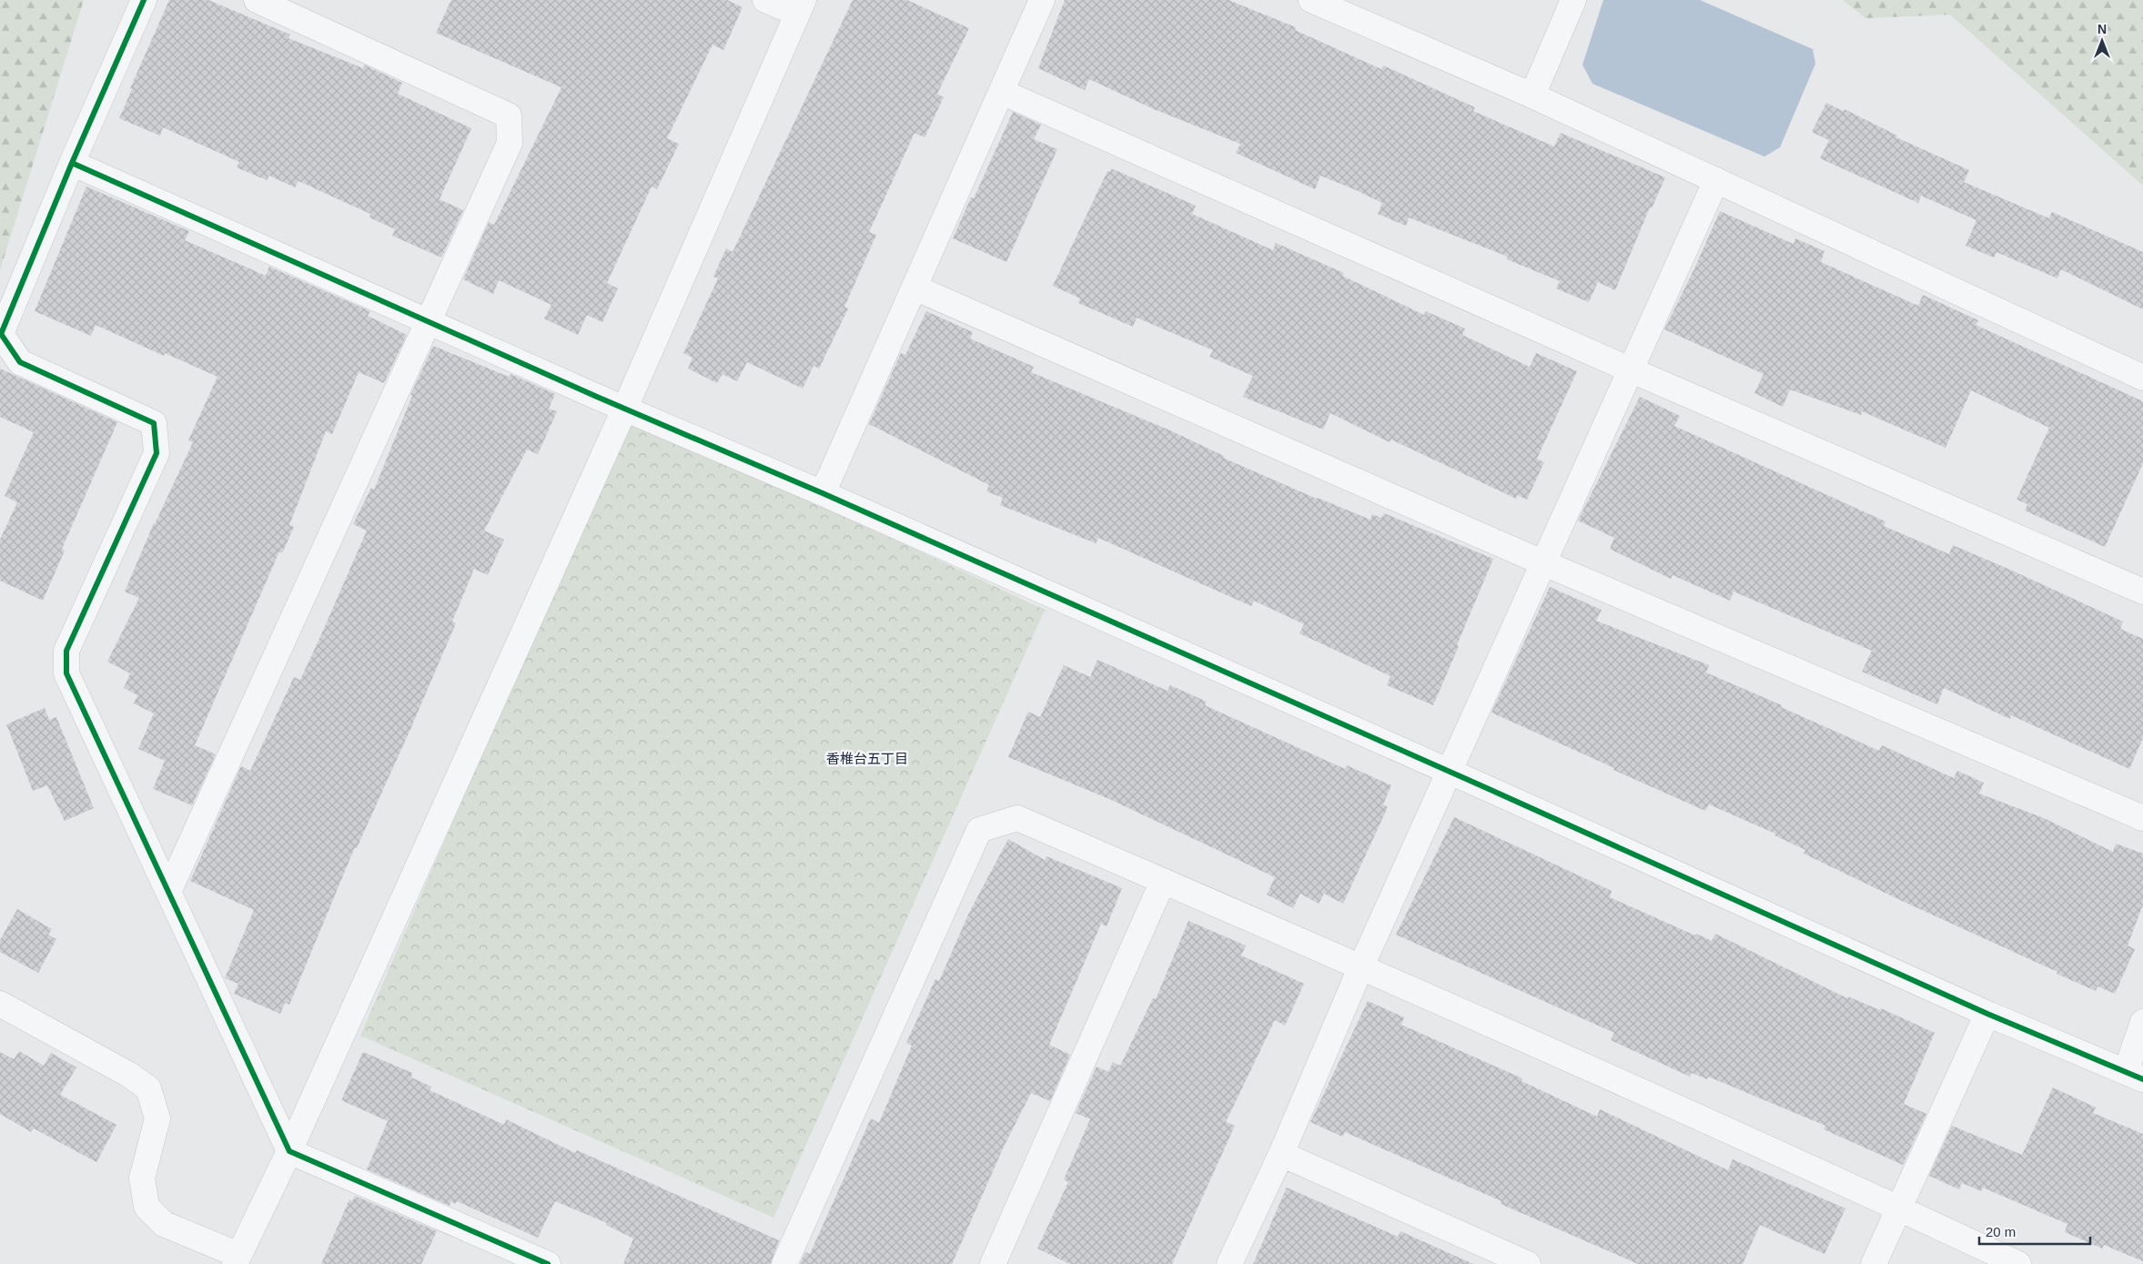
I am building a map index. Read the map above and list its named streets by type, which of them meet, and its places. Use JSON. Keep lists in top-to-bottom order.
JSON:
{
  "districts": ["香椎台五丁目"],
  "scale_bar": "20 m",
  "north": "top"
}
